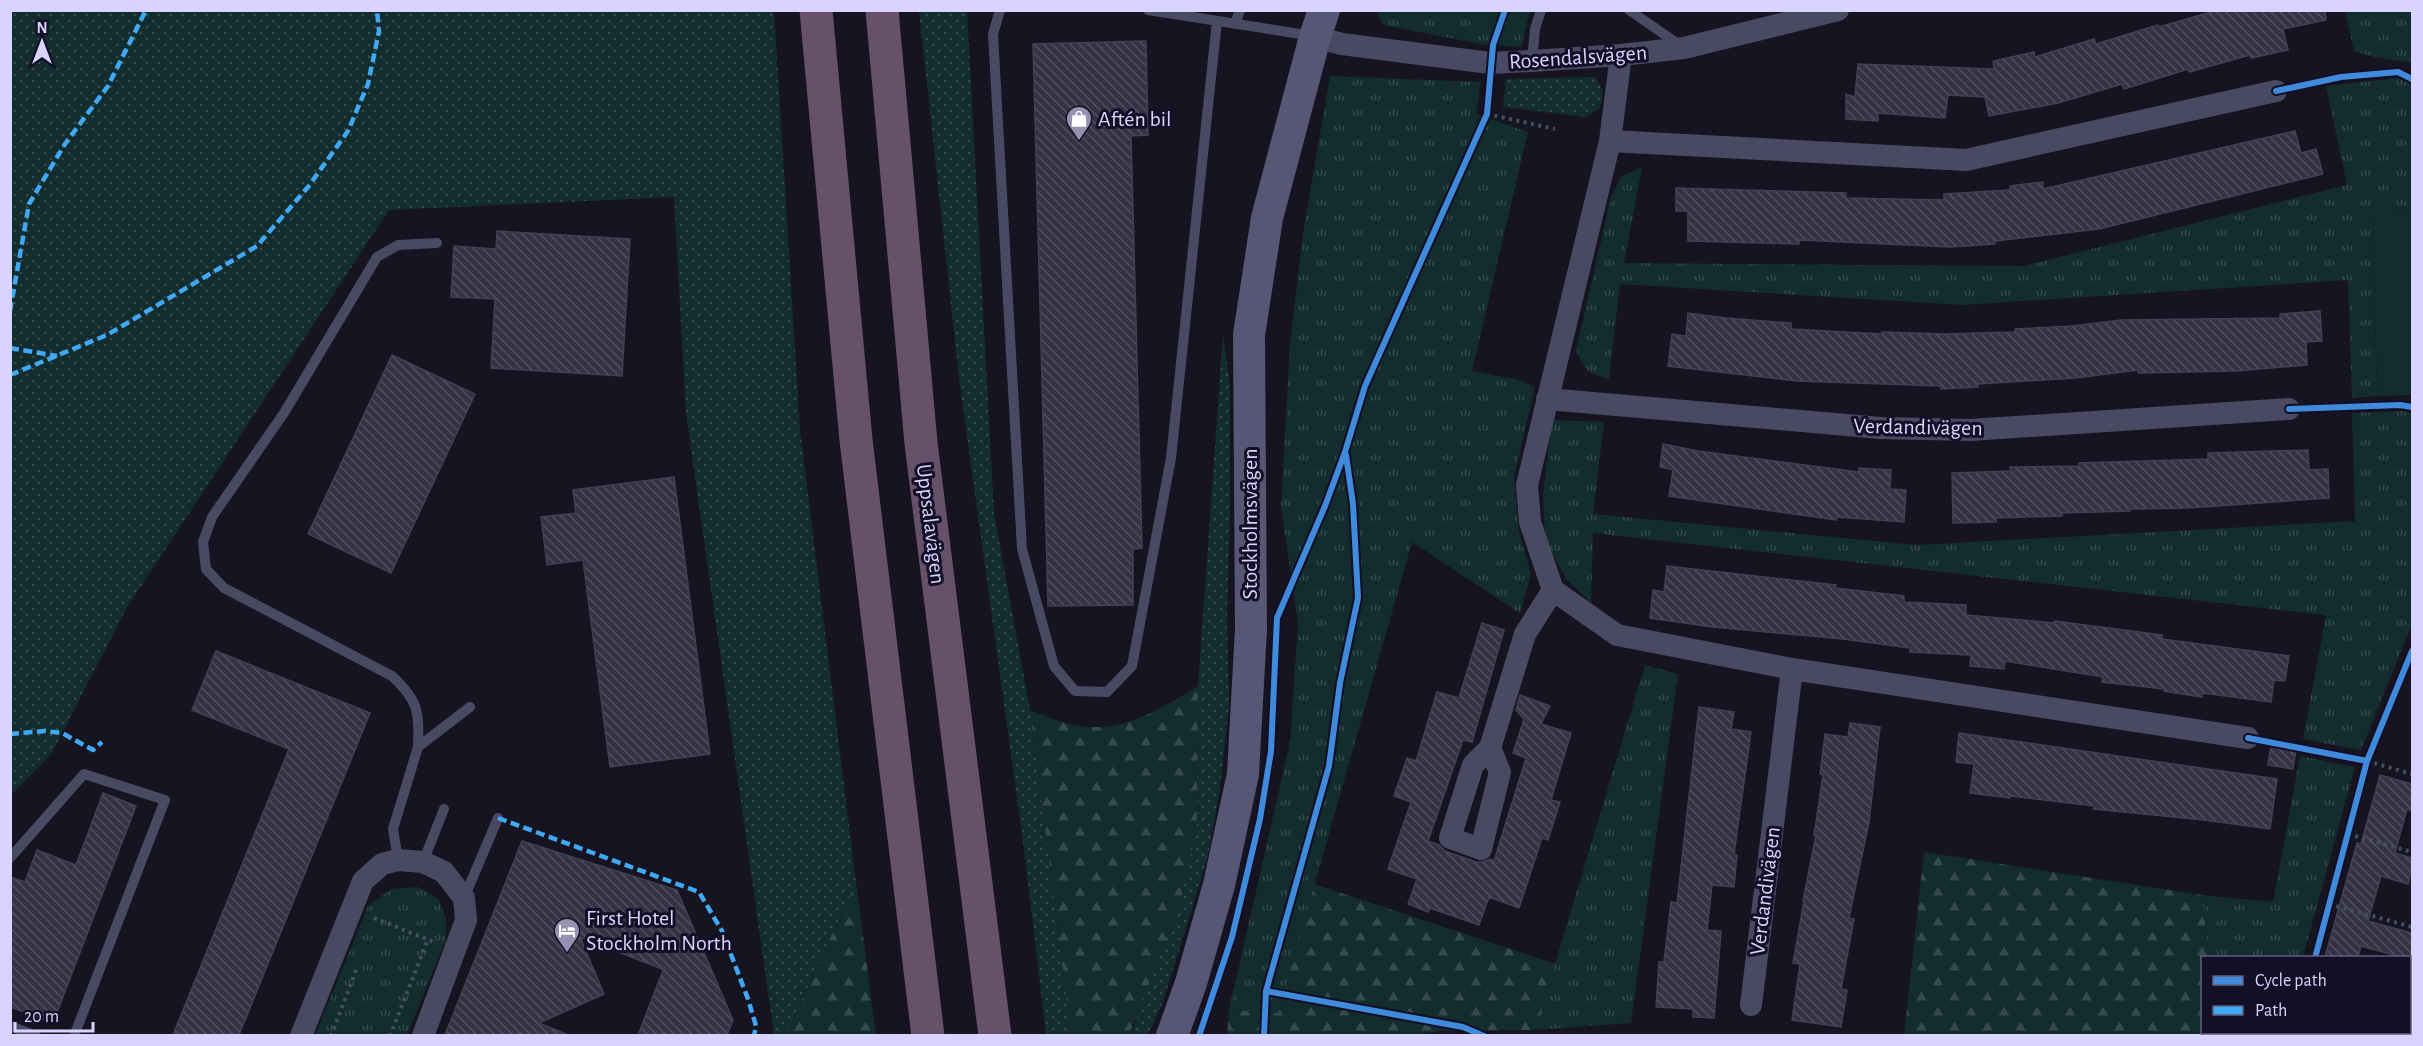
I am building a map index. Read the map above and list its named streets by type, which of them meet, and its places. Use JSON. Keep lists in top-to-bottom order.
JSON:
{
  "streets": {
    "highway": ["Uppsalavägen"],
    "main road": ["Stockholmsvägen"],
    "street": ["Rosendalsvägen", "Verdandivägen"]
  },
  "crossings": [
    ["Rosendalsvägen", "Stockholmsvägen"]
  ],
  "places": {
    "shop": ["Aftén bil"],
    "hotel": ["First Hotel Stockholm North"]
  },
  "legend": ["Cycle path", "Path"],
  "scale_bar": "20 m",
  "north": "top"
}
